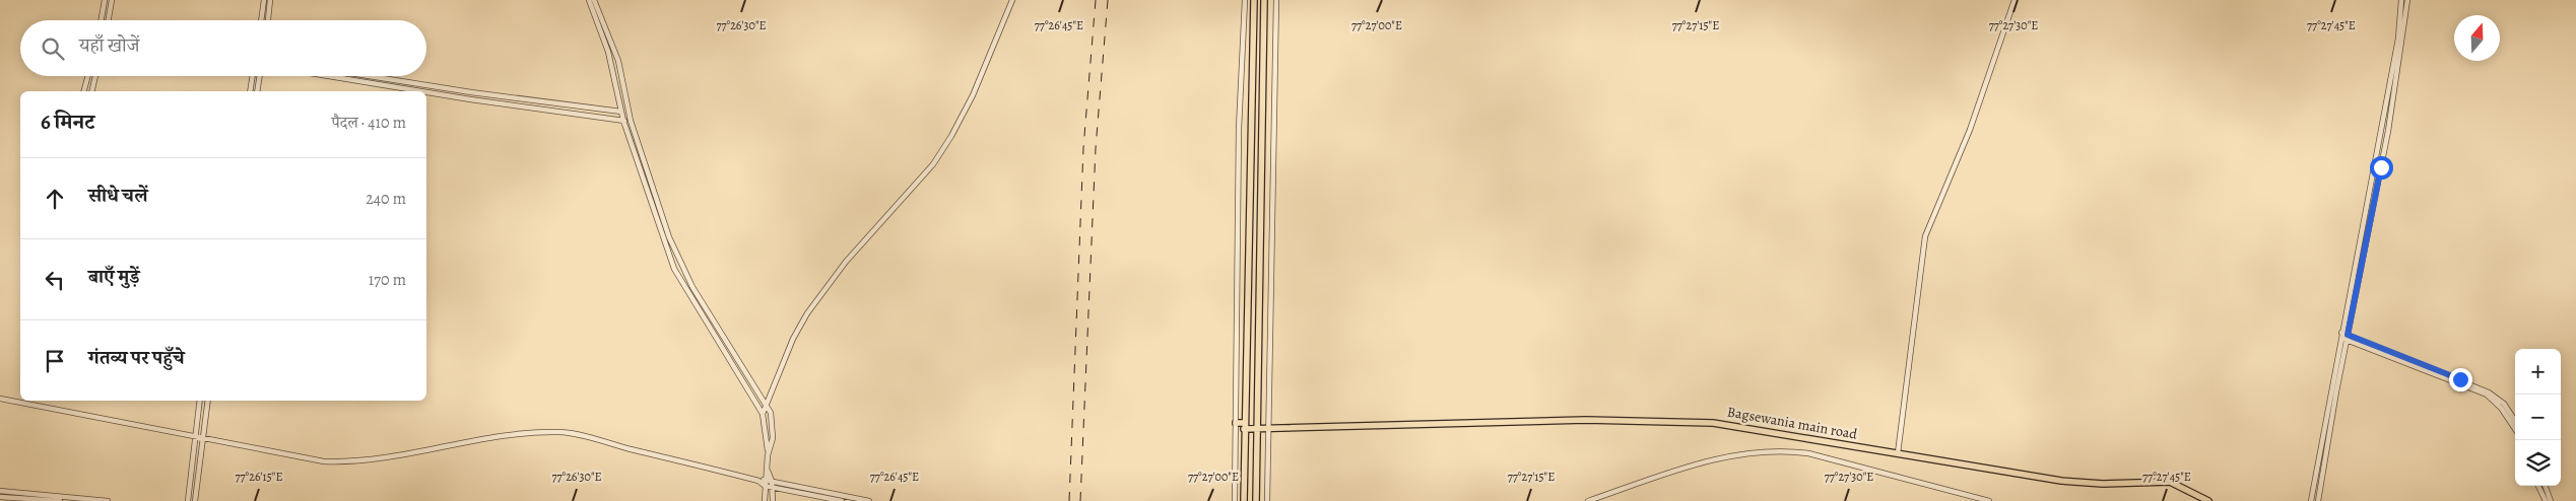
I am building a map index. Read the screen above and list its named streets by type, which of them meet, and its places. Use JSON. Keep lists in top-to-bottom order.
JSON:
{
  "streets": {
    "main road": ["Bagsewania main road"]
  },
  "north": "top",
  "page": {
    "search": "यहाँ खोजें",
    "heading": ["6 मिनट", "पैदल · 410 m"],
    "list": [
      ["सीधे चलें", "240 m"],
      ["बाएँ मुड़ें", "170 m"],
      "गंतव्य पर पहुँचे"
    ],
    "map_buttons": ["+", "−"]
  },
  "coordinates": [
    "77°26'30\"E",
    "77°26'45\"E",
    "77°27'00\"E",
    "77°27'15\"E",
    "77°27'30\"E",
    "77°27'45\"E",
    "77°26'15\"E"
  ]
}
